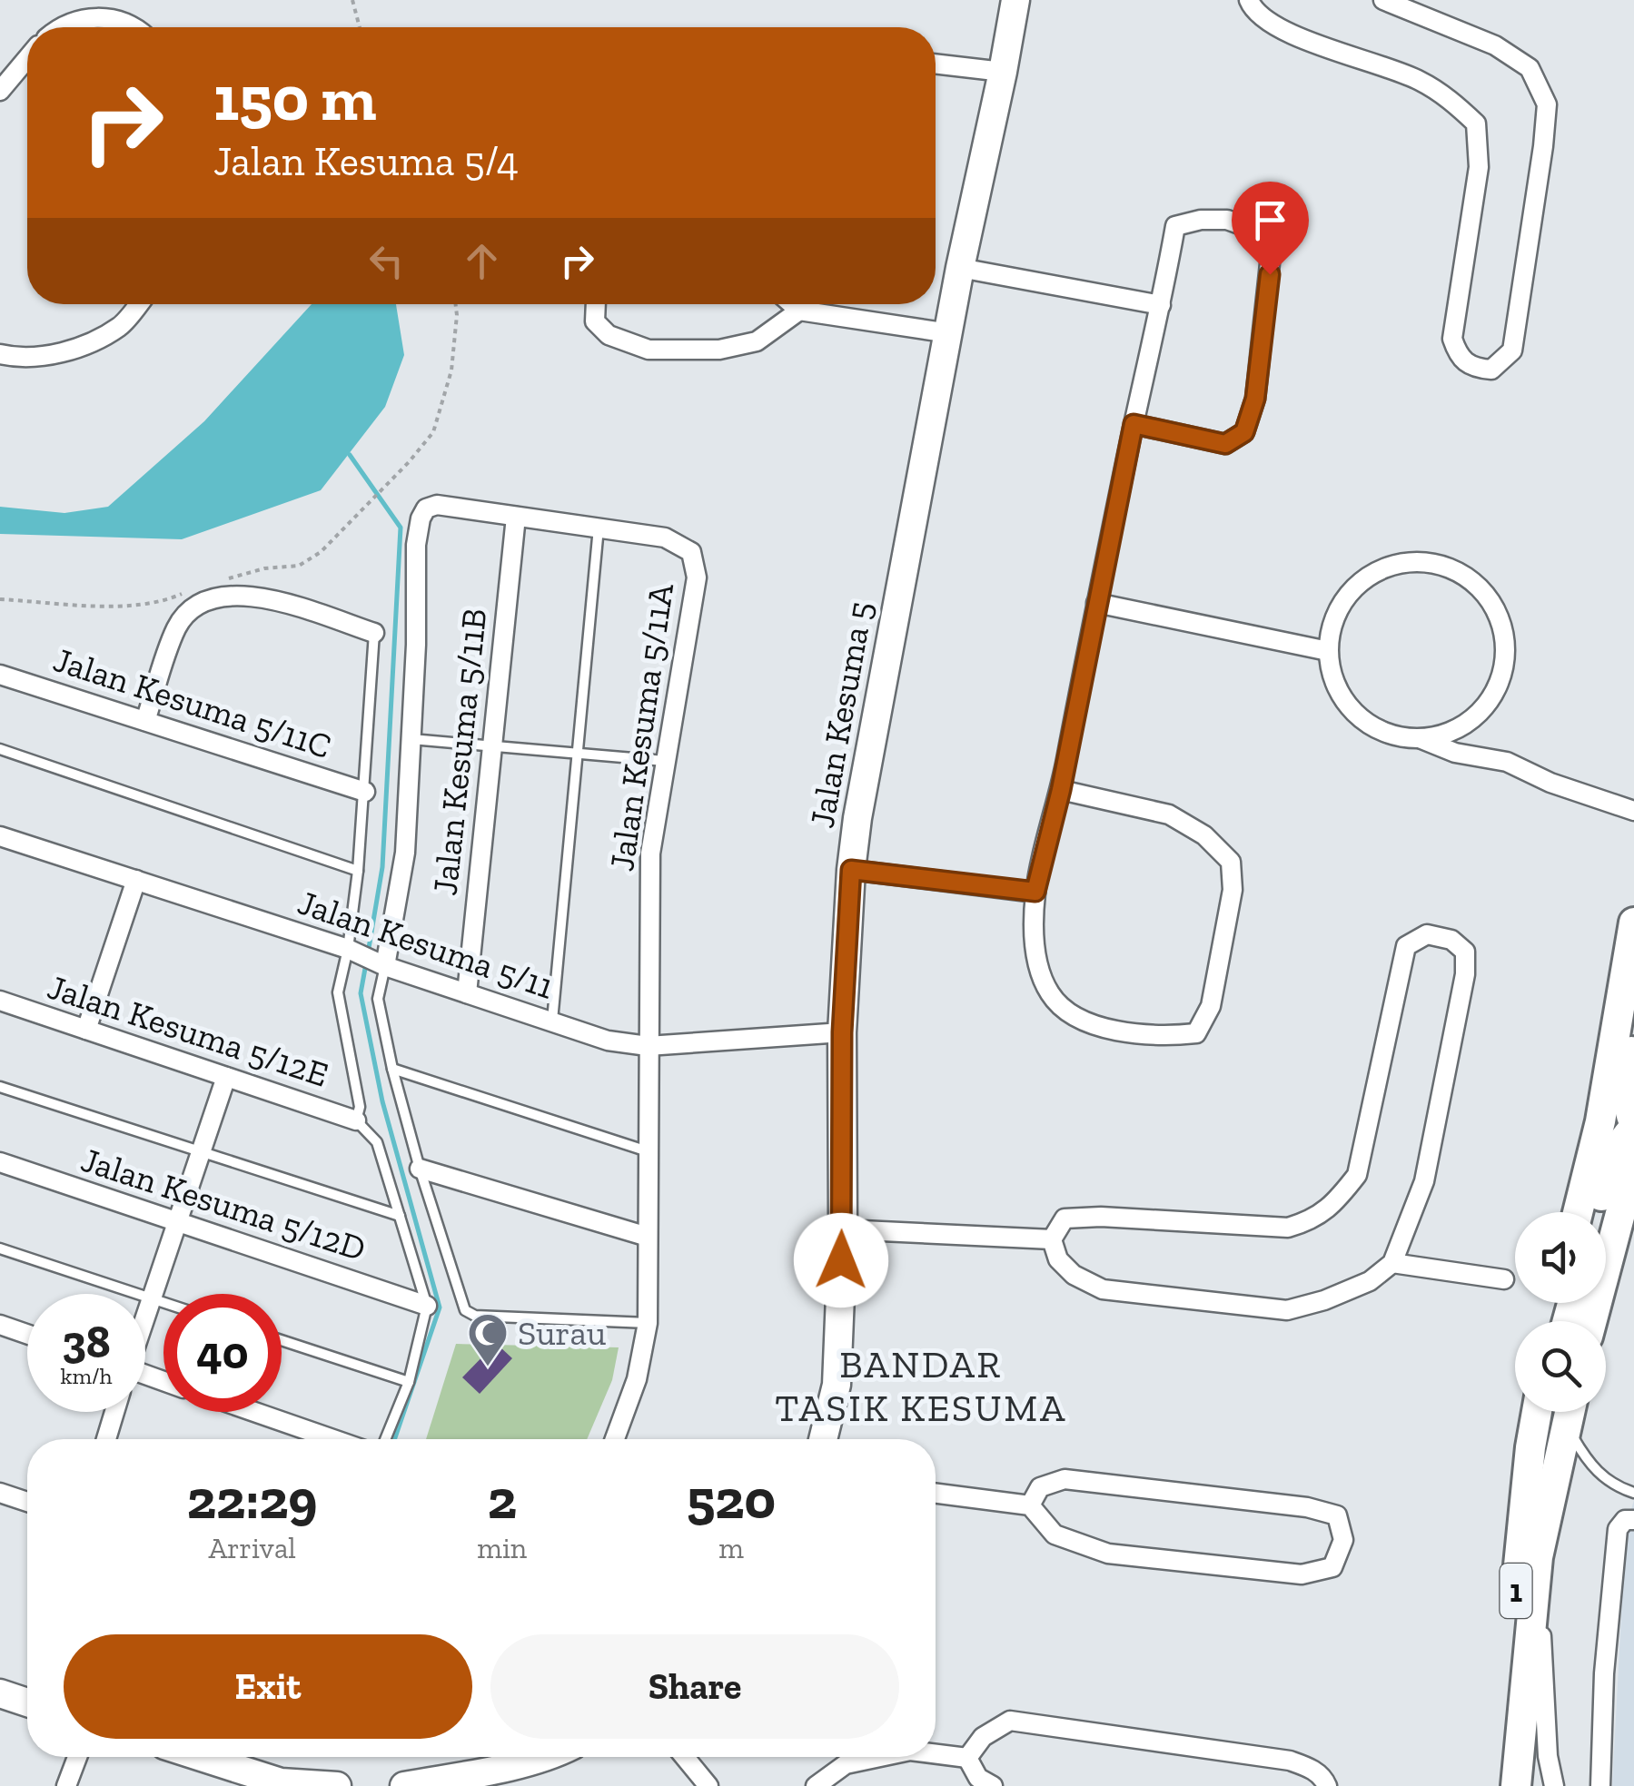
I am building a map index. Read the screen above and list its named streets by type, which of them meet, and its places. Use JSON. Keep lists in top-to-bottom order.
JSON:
{
  "streets": {
    "main road": ["1"],
    "street": [
      "Jalan Kesuma 5/11C",
      "Jalan Kesuma 5",
      "Jalan Kesuma 5/11A",
      "Jalan Kesuma 5/11B",
      "Jalan Kesuma 5/11",
      "Jalan Kesuma 5/12E",
      "Jalan Kesuma 5/12D"
    ]
  },
  "crossings": [
    ["Jalan Kesuma 5", "Jalan Kesuma 5/11"],
    ["Jalan Kesuma 5/11A", "Jalan Kesuma 5/11B"],
    ["Jalan Kesuma 5/11A", "Jalan Kesuma 5/11"],
    ["Jalan Kesuma 5/11B", "Jalan Kesuma 5/11"]
  ],
  "districts": ["BANDAR TASIK KESUMA"],
  "places": {
    "mosque": ["Surau"]
  },
  "page": {
    "turn": ["150 m", "Jalan Kesuma 5/4"],
    "speed": "38 km/h",
    "limit": "40",
    "eta": [
      "22:29",
      "Arrival",
      "2",
      "min",
      "520",
      "m"
    ],
    "buttons": ["Exit", "Share"]
  }
}
